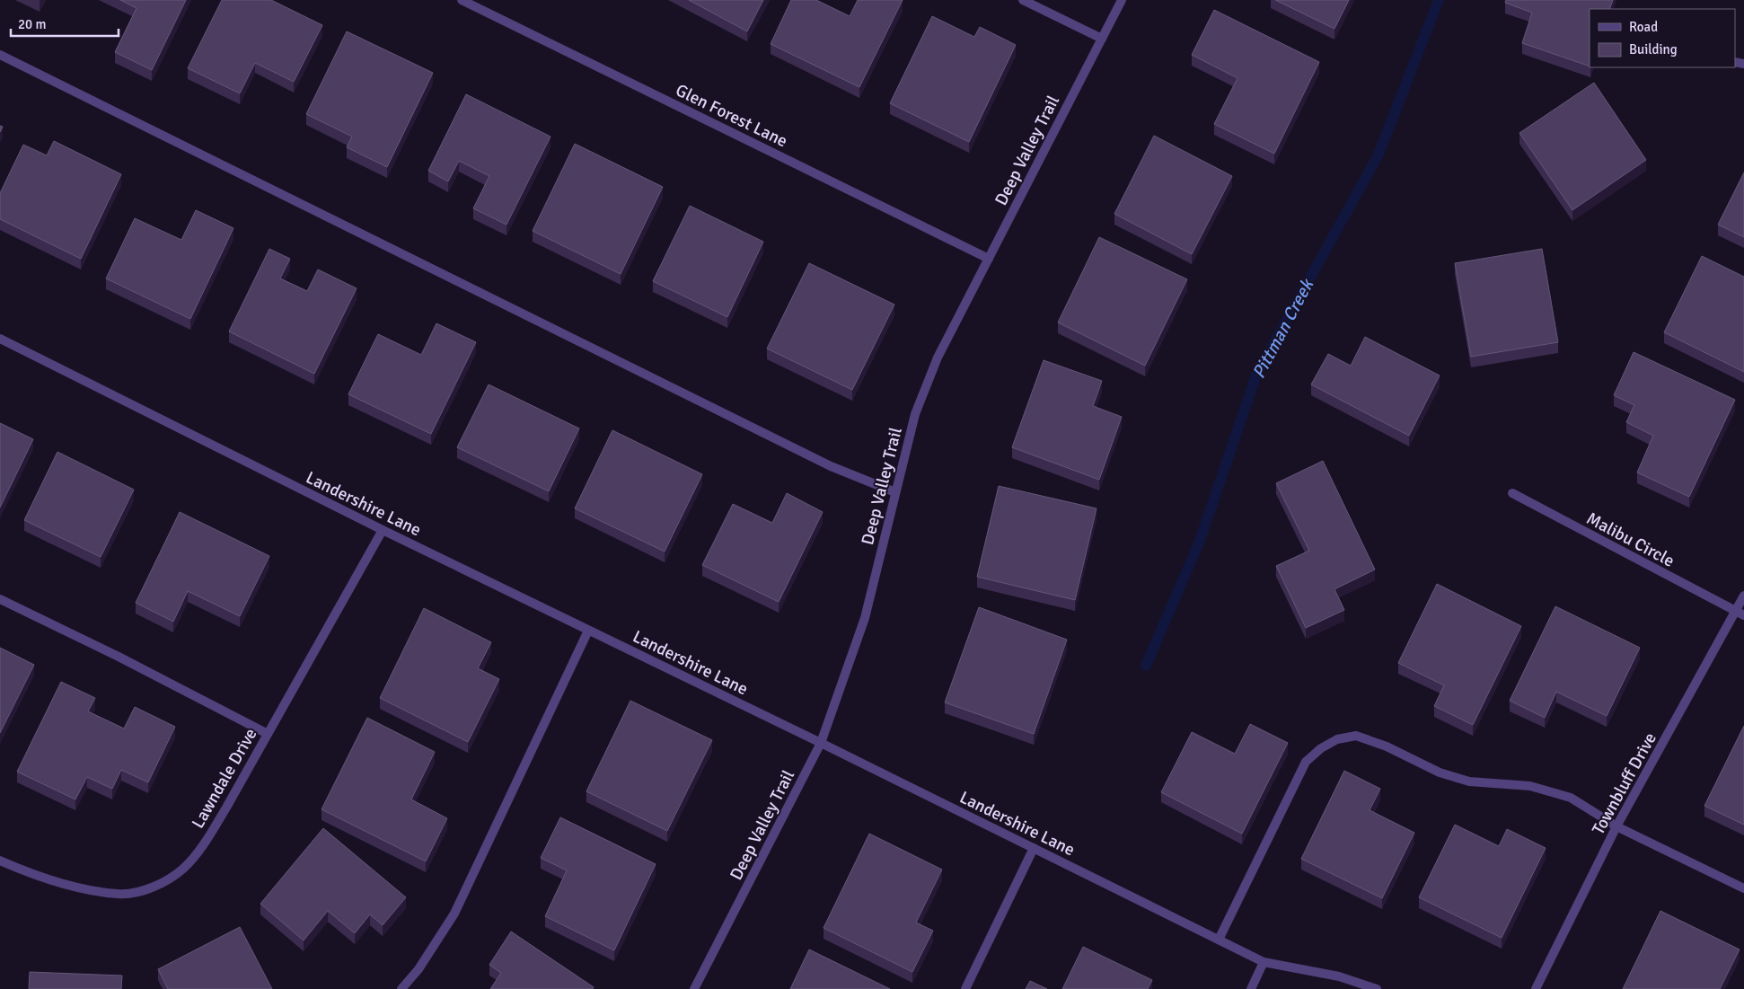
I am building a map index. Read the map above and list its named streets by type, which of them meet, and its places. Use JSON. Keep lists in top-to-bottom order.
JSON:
{
  "streets": {
    "street": [
      "Glen Forest Lane",
      "Deep Valley Trail",
      "Landershire Lane",
      "Malibu Circle",
      "Lawndale Drive",
      "Townbluff Drive"
    ]
  },
  "crossings": [
    ["Glen Forest Lane", "Deep Valley Trail"],
    ["Deep Valley Trail", "Landershire Lane"],
    ["Landershire Lane", "Lawndale Drive"],
    ["Malibu Circle", "Townbluff Drive"]
  ],
  "water": ["Pittman Creek"],
  "legend": ["Road", "Building"],
  "scale_bar": "20 m"
}
